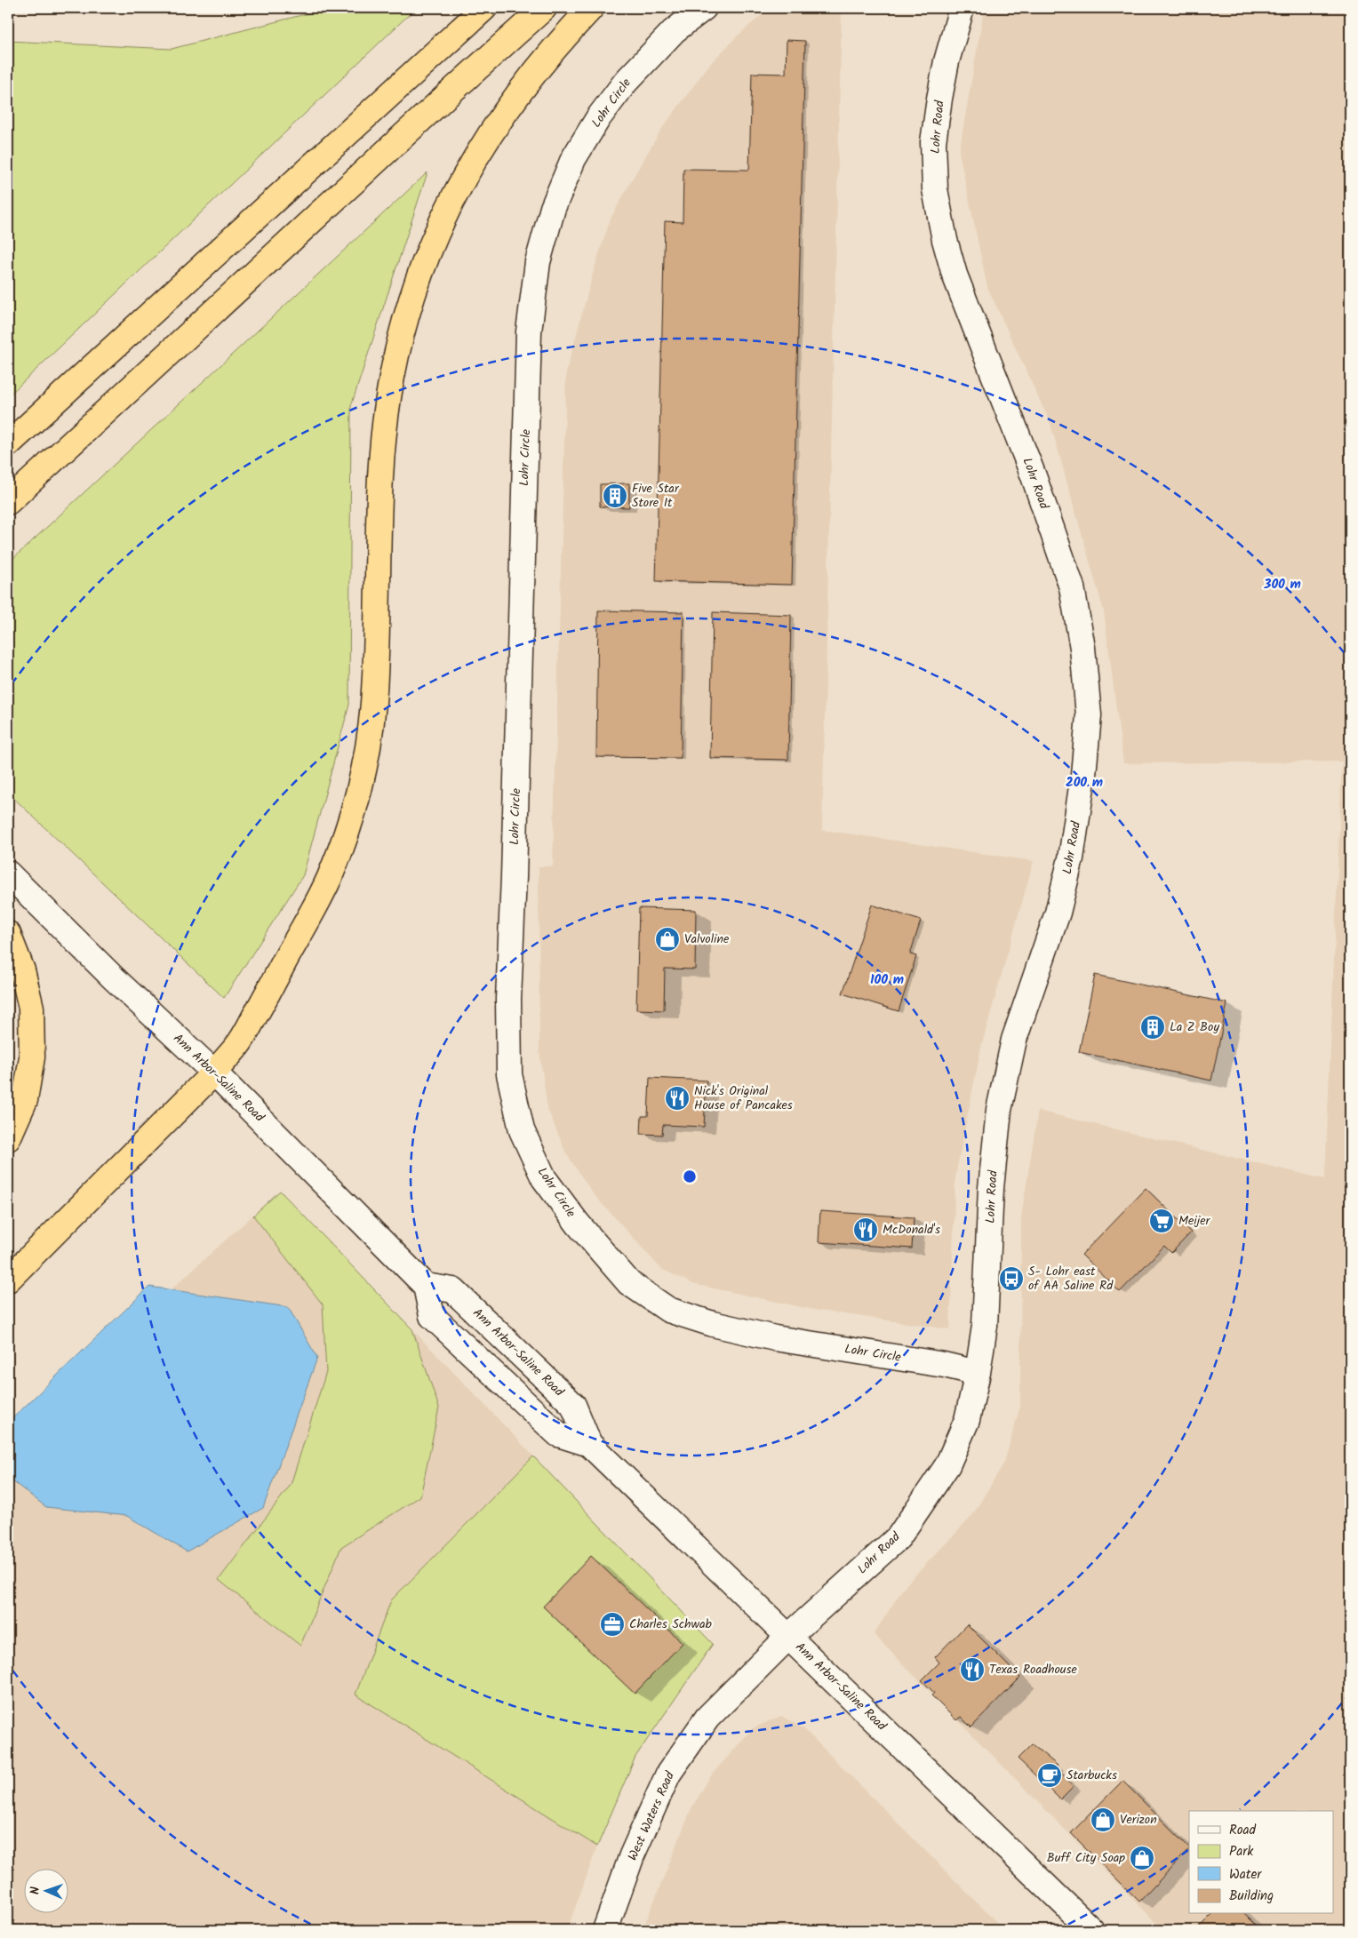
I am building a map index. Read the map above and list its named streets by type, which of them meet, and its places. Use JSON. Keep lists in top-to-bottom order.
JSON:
{
  "streets": {
    "street": [
      "Lohr Circle",
      "Lohr Road",
      "Ann Arbor-Saline Road",
      "West Waters Road"
    ]
  },
  "crossings": [
    ["Lohr Circle", "Lohr Road"],
    ["Lohr Road", "Ann Arbor-Saline Road"],
    ["Lohr Road", "West Waters Road"],
    ["Ann Arbor-Saline Road", "West Waters Road"]
  ],
  "places": {
    "building": ["Five Star Store It", "La Z Boy"],
    "shop": ["Valvoline", "Verizon", "Buff City Soap"],
    "restaurant": ["Nick's Original House of Pancakes", "McDonald's", "Texas Roadhouse"],
    "supermarket": ["Meijer"],
    "bus stop": ["S- Lohr east of AA Saline Rd"],
    "office": ["Charles Schwab"],
    "cafe": ["Starbucks"]
  },
  "legend": [
    "Road",
    "Park",
    "Water",
    "Building"
  ],
  "north": "left",
  "rings": ["300 m", "200 m", "100 m"]
}
